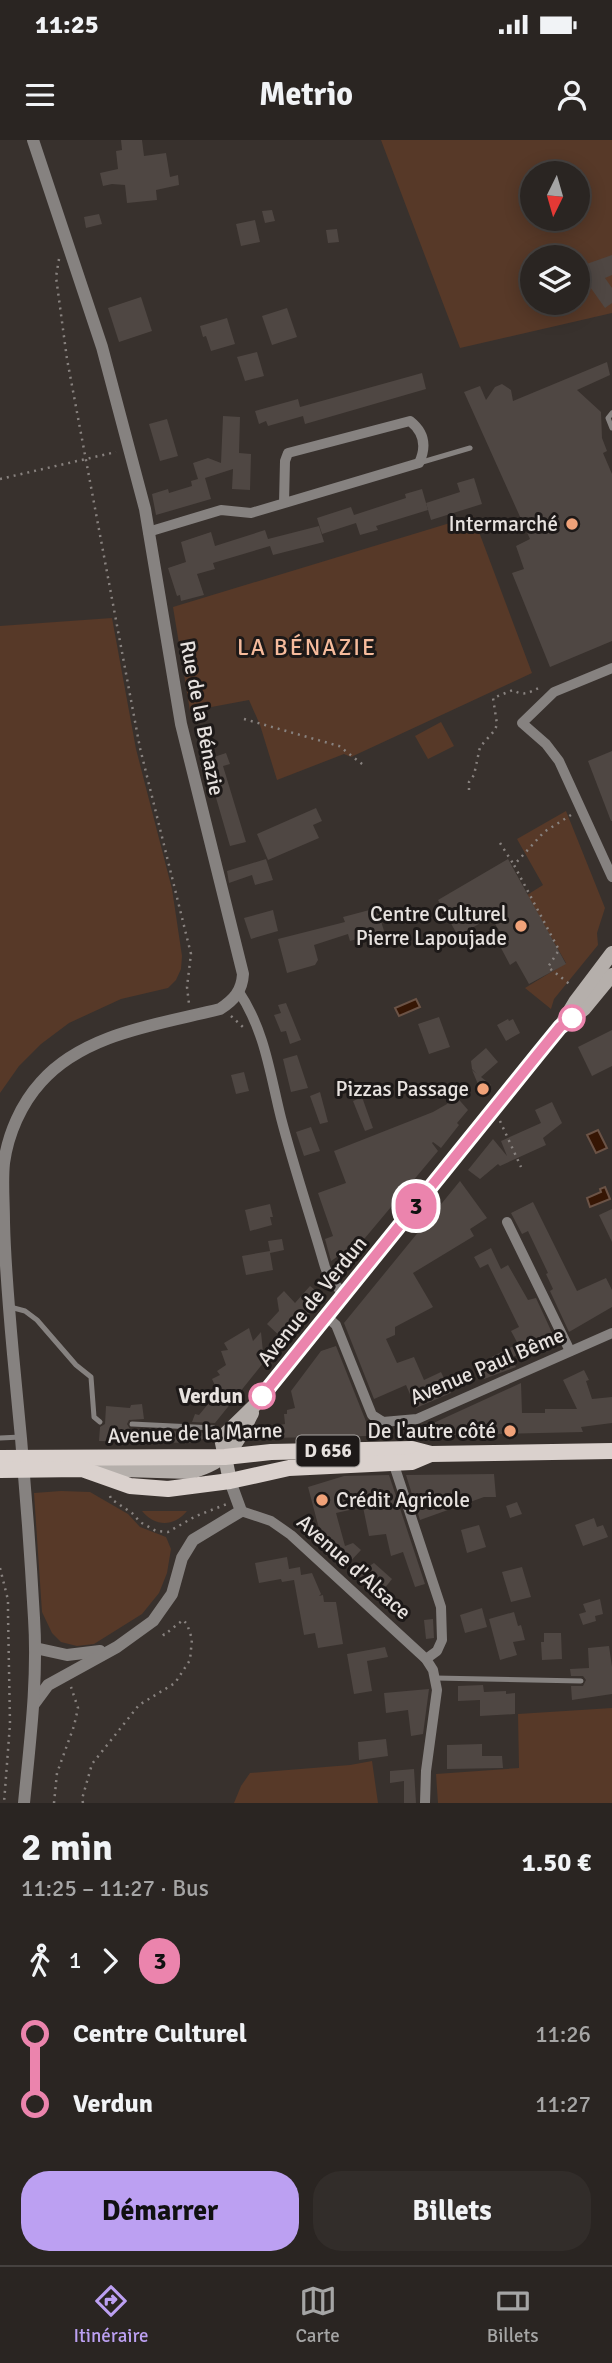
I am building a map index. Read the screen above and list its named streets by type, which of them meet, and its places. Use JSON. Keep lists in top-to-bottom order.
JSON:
{
  "streets": {
    "main road": ["Avenue de Verdun", "Avenue de la Marne", "D 656"],
    "street": ["Rue de la Bénazie", "Avenue Paul Bême", "Avenue d'Alsace"]
  },
  "crossings": [
    ["Rue de la Bénazie", "Avenue de Verdun"],
    ["Avenue de Verdun", "Avenue Paul Bême"],
    ["Avenue de Verdun", "Avenue de la Marne"],
    ["Avenue de la Marne", "D 656"]
  ],
  "districts": ["LA BÉNAZIE"],
  "places": [
    "Intermarché",
    "Centre Culturel Pierre Lapoujade",
    "Pizzas Passage",
    "Verdun",
    "De l'autre côté",
    "Crédit Agricole"
  ],
  "lines": ["bus line 3"],
  "north": "bottom",
  "page": {
    "status": "11:25",
    "header": "Metrio",
    "on_map": "3",
    "heading": ["2 min", "11:25 – 11:27 · Bus", "1.50 €"],
    "legs": ["1", "3"],
    "list": [
      {
        "name": "Centre Culturel",
        "value": "11:26"
      },
      {
        "name": "Verdun",
        "value": "11:27"
      }
    ],
    "buttons": ["Démarrer", "Billets"],
    "tabs": ["Itinéraire", "Carte", "Billets"]
  }
}
